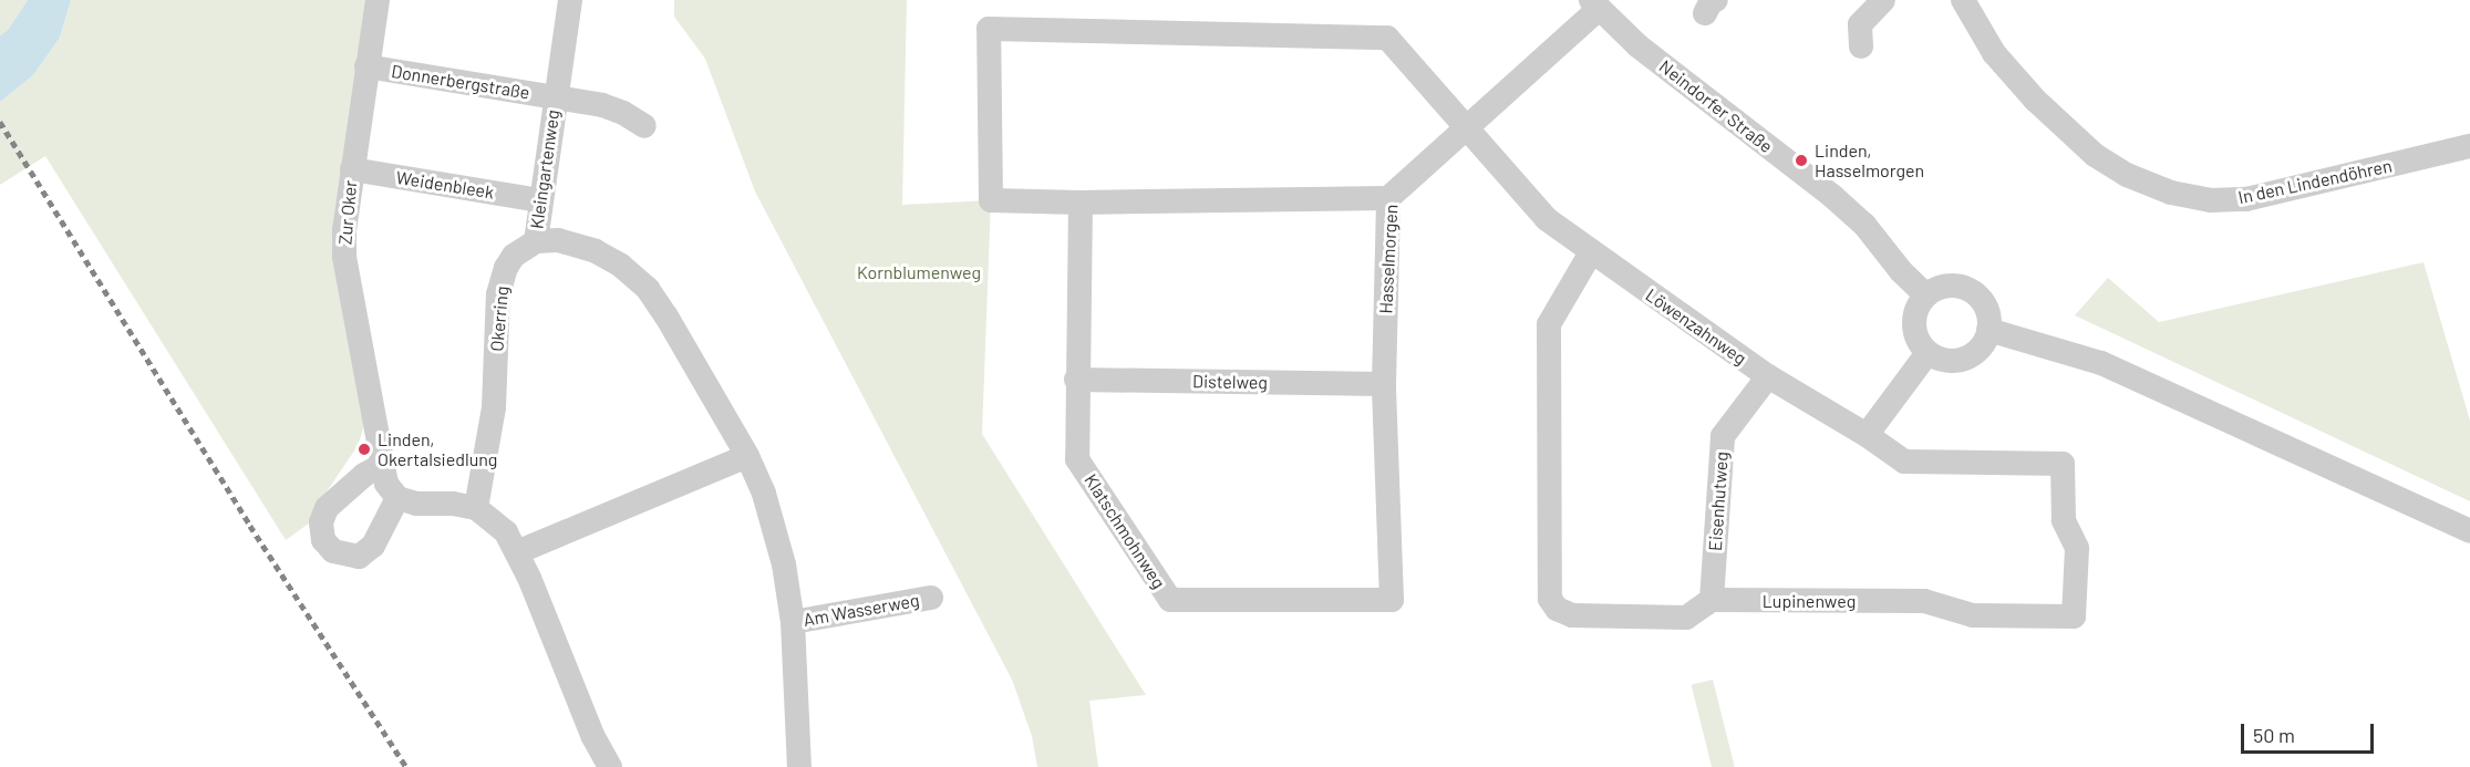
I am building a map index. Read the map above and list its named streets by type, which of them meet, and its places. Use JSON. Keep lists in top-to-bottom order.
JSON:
{
  "streets": {
    "street": [
      "Donnerbergstraße",
      "Neindorfer Straße",
      "Kleingartenweg",
      "In den Lindendöhren",
      "Weidenbleek",
      "Zur Oker",
      "Hasselmorgen",
      "Okerring",
      "Löwenzahnweg",
      "Distelweg",
      "Eisenhutweg",
      "Klatschmohnweg",
      "Lupinenweg",
      "Am Wasserweg"
    ]
  },
  "crossings": [
    ["Donnerbergstraße", "Kleingartenweg"],
    ["Donnerbergstraße", "Zur Oker"],
    ["Neindorfer Straße", "Hasselmorgen"],
    ["Kleingartenweg", "Weidenbleek"],
    ["Kleingartenweg", "Okerring"],
    ["Weidenbleek", "Zur Oker"],
    ["Hasselmorgen", "Löwenzahnweg"],
    ["Hasselmorgen", "Distelweg"],
    ["Hasselmorgen", "Klatschmohnweg"],
    ["Löwenzahnweg", "Eisenhutweg"],
    ["Löwenzahnweg", "Lupinenweg"],
    ["Distelweg", "Klatschmohnweg"],
    ["Eisenhutweg", "Lupinenweg"]
  ],
  "parks": ["Kornblumenweg"],
  "places": ["Linden, Hasselmorgen", "Linden, Okertalsiedlung"],
  "scale_bar": "50 m"
}
